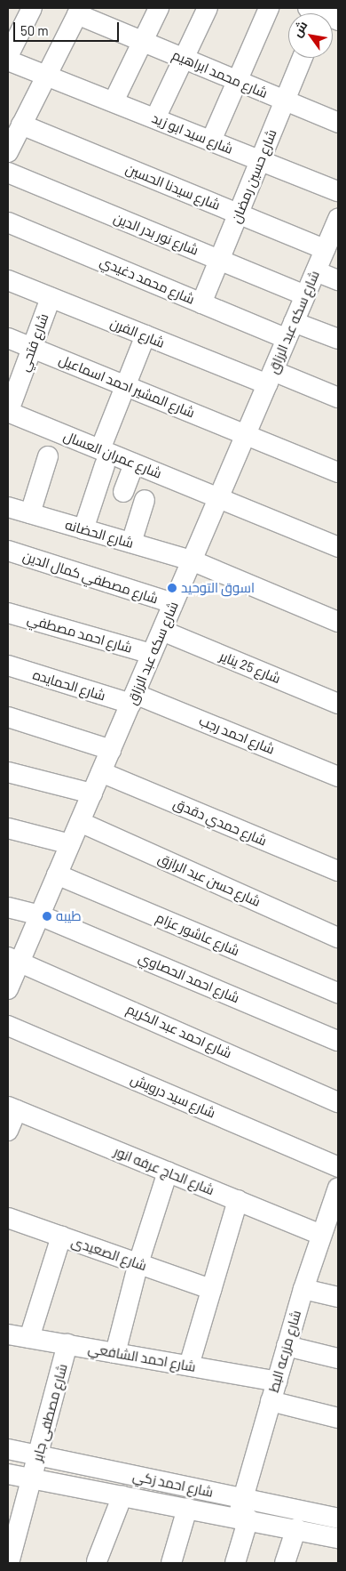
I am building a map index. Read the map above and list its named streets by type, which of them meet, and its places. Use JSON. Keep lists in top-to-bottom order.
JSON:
{
  "streets": {
    "street": [
      "شارع محمد ابراهيم",
      "شارع سيد ابو زيد",
      "شارع حسين رمضان",
      "شارع سيدنا الحسين",
      "شارع نور بدر الدين",
      "شارع محمد دغيدي",
      "شارع سكه عبد الرزاق",
      "شارع الفرن",
      "شارع فتحي",
      "شارع المشير احمد اسماعيل",
      "شارع عمران العسال",
      "شارع الحضانه",
      "شارع مصطفي كمال الدين",
      "شارع احمد مصطفي",
      "شارع 25 يناير",
      "شارع الحمايده",
      "شارع احمد رجب",
      "شارع حمدي دقدق",
      "شارع حسن عبد الرازق",
      "شارع عاشور عزام",
      "شارع احمد الحصاوي",
      "شارع احمد عبد الكريم",
      "شارع سيد درويش",
      "شارع الحاج عرفه انور",
      "شارع الصعيدى",
      "شارع مزرعه البط",
      "شارع احمد الشافعي",
      "شارع مصطفى جابر",
      "شارع احمد زكي"
    ]
  },
  "crossings": [
    ["شارع محمد ابراهيم", "شارع حسين رمضان"],
    ["شارع سيد ابو زيد", "شارع حسين رمضان"],
    ["شارع حسين رمضان", "شارع سيدنا الحسين"],
    ["شارع حسين رمضان", "شارع نور بدر الدين"],
    ["شارع حسين رمضان", "شارع محمد دغيدي"],
    ["شارع سيدنا الحسين", "شارع سكه عبد الرزاق"],
    ["شارع نور بدر الدين", "شارع سكه عبد الرزاق"],
    ["شارع محمد دغيدي", "شارع سكه عبد الرزاق"],
    ["شارع سكه عبد الرزاق", "شارع الفرن"],
    ["شارع سكه عبد الرزاق", "شارع المشير احمد اسماعيل"],
    ["شارع سكه عبد الرزاق", "شارع عمران العسال"],
    ["شارع سكه عبد الرزاق", "شارع الحضانه"],
    ["شارع سكه عبد الرزاق", "شارع مصطفي كمال الدين"],
    ["شارع سكه عبد الرزاق", "شارع احمد مصطفي"],
    ["شارع سكه عبد الرزاق", "شارع 25 يناير"],
    ["شارع سكه عبد الرزاق", "شارع الحمايده"],
    ["شارع سكه عبد الرزاق", "شارع احمد رجب"],
    ["شارع سكه عبد الرزاق", "شارع حمدي دقدق"],
    ["شارع سكه عبد الرزاق", "شارع حسن عبد الرازق"],
    ["شارع سكه عبد الرزاق", "شارع عاشور عزام"],
    ["شارع سكه عبد الرزاق", "شارع احمد الحصاوي"],
    ["شارع سكه عبد الرزاق", "شارع احمد عبد الكريم"],
    ["شارع الفرن", "شارع فتحي"],
    ["شارع فتحي", "شارع المشير احمد اسماعيل"],
    ["شارع فتحي", "شارع عمران العسال"],
    ["شارع الحمايده", "شارع احمد رجب"],
    ["شارع الحاج عرفه انور", "شارع مزرعه البط"],
    ["شارع مزرعه البط", "شارع احمد الشافعي"],
    ["شارع مزرعه البط", "شارع احمد زكي"],
    ["شارع احمد الشافعي", "شارع مصطفى جابر"],
    ["شارع مصطفى جابر", "شارع احمد زكي"]
  ],
  "places": ["اسوق التوحيد", "طيبه"],
  "scale_bar": "50 m",
  "north": "top left"
}
